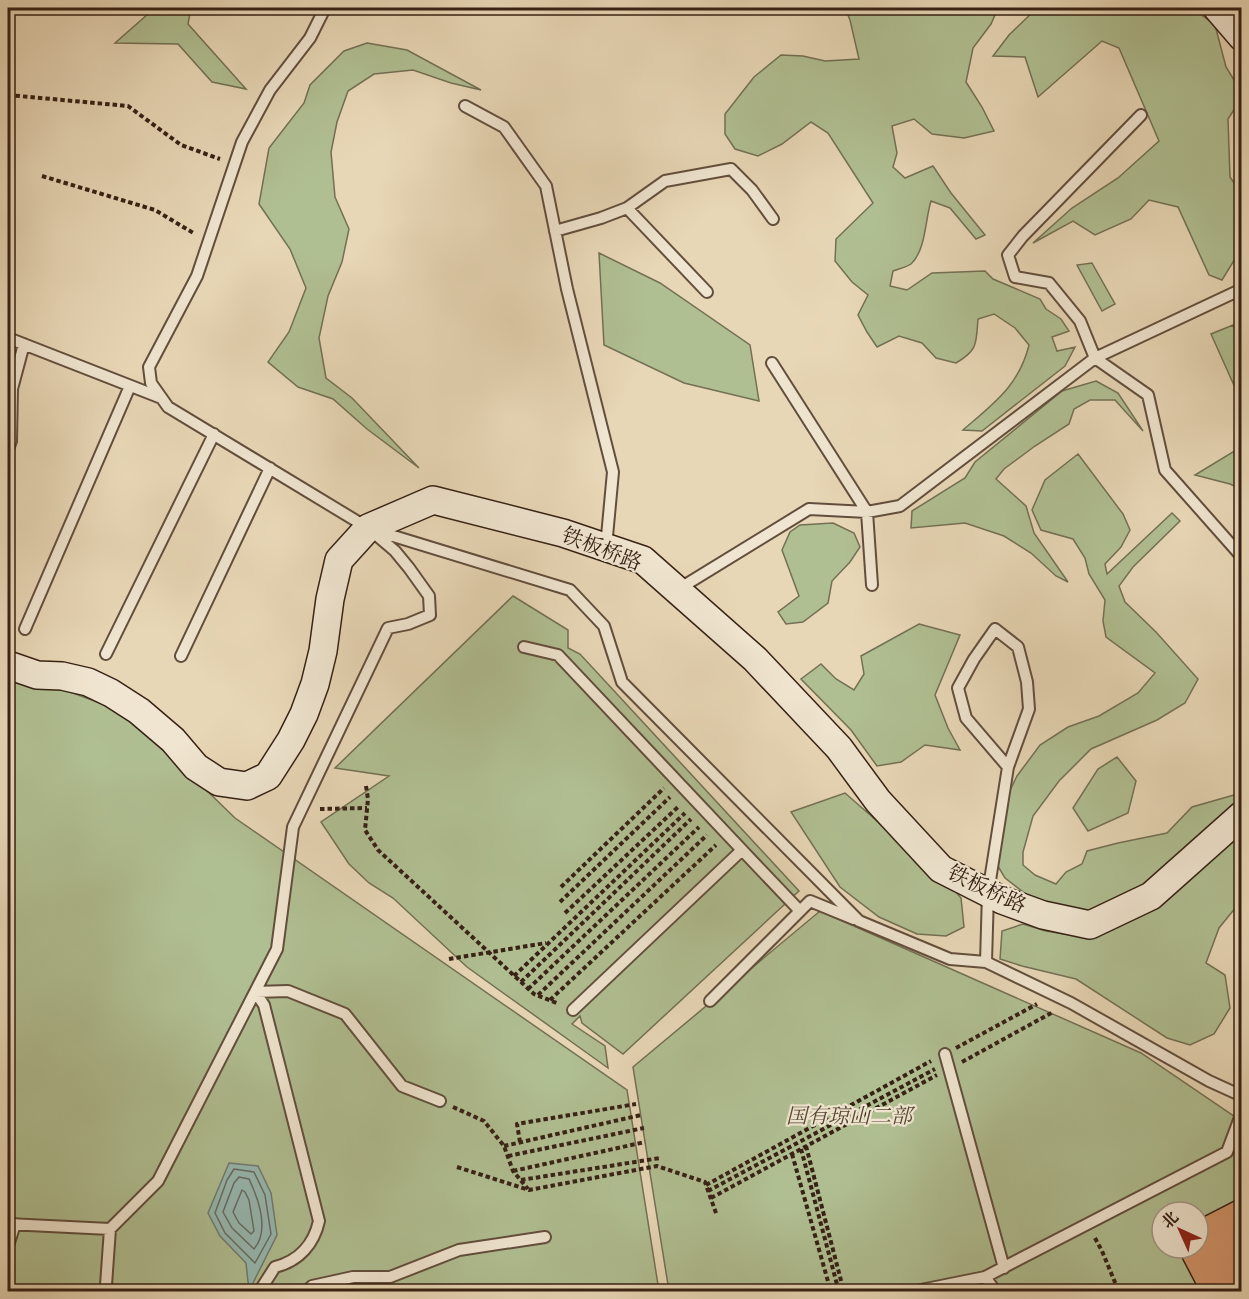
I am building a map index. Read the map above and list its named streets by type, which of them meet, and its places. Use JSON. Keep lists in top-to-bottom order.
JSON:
{
  "streets": {
    "street": ["铁板桥路"]
  },
  "parks": ["国有琼山二部"],
  "north": "top left"
}
